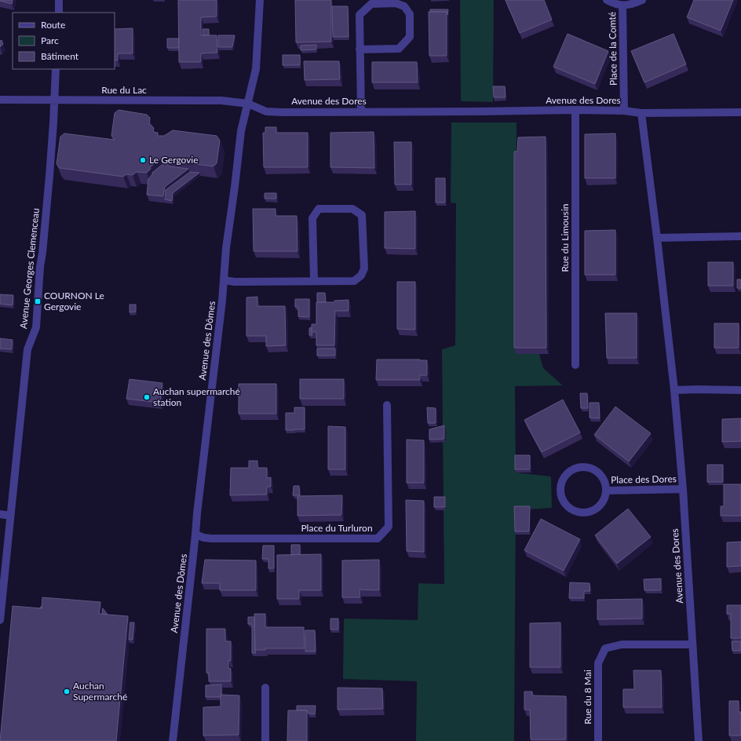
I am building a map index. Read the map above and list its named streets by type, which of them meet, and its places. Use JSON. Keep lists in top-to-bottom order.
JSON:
{
  "streets": {
    "street": [
      "Place de la Comté",
      "Rue du Lac",
      "Avenue des Dores",
      "Rue du Limousin",
      "Avenue Georges Clemenceau",
      "Avenue des Dômes",
      "Place des Dores",
      "Place du Turluron",
      "Rue du 8 Mai"
    ]
  },
  "crossings": [
    ["Place de la Comté", "Avenue des Dores"],
    ["Rue du Lac", "Avenue des Dores"],
    ["Rue du Lac", "Avenue Georges Clemenceau"],
    ["Rue du Lac", "Avenue des Dômes"],
    ["Avenue des Dores", "Rue du Limousin"],
    ["Avenue des Dores", "Avenue des Dômes"],
    ["Avenue des Dores", "Place des Dores"],
    ["Avenue des Dores", "Rue du 8 Mai"],
    ["Avenue des Dômes", "Place du Turluron"]
  ],
  "places": {
    "other": ["Le Gergovie", "Auchan supermarché station", "Auchan Supermarché"],
    "transit": ["COURNON Le Gergovie"]
  },
  "legend": ["Route", "Parc", "Bâtiment"]
}
